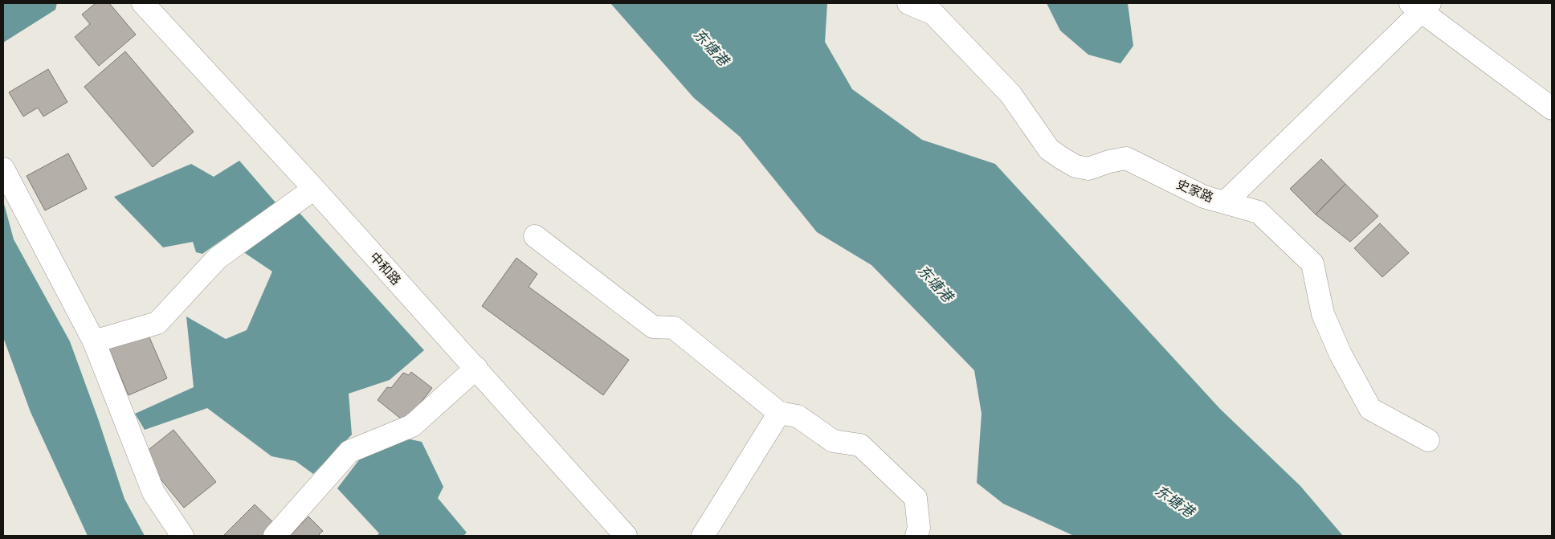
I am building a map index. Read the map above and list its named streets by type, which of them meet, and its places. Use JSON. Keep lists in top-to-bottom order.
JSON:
{
  "streets": {
    "street": ["史家路", "中和路"]
  },
  "water": ["东塘港"]
}
